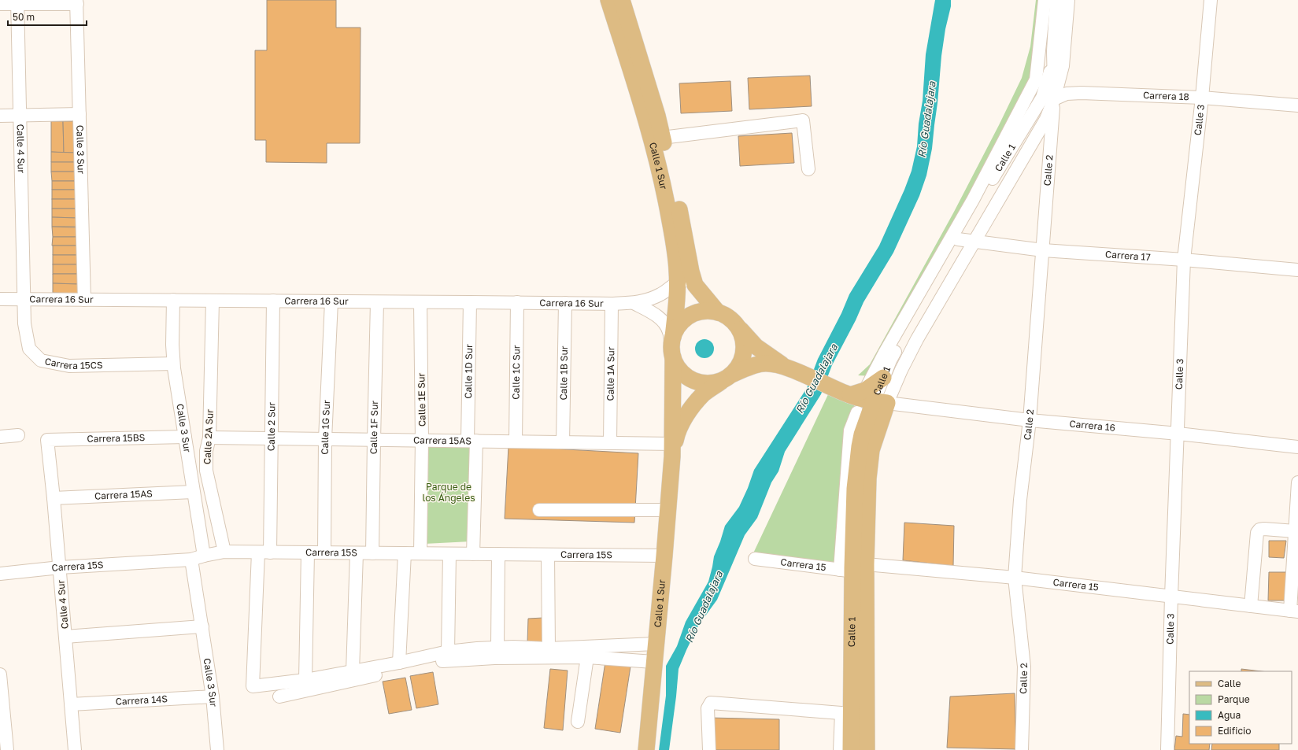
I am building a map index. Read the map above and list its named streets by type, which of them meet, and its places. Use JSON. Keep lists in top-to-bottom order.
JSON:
{
  "streets": {
    "main road": ["Calle 1", "Calle 1 Sur"],
    "street": [
      "Carrera 18",
      "Calle 3",
      "Calle 4 Sur",
      "Calle 3 Sur",
      "Calle 2",
      "Carrera 17",
      "Carrera 16 Sur",
      "Carrera 15CS",
      "Calle 1D Sur",
      "Calle 1C Sur",
      "Calle 1B Sur",
      "Calle 1A Sur",
      "Calle 1E Sur",
      "Carrera 16",
      "Calle 2 Sur",
      "Calle 1G Sur",
      "Calle 1F Sur",
      "Calle 2A Sur",
      "Carrera 15BS",
      "Carrera 15AS",
      "Carrera 15S",
      "Carrera 15",
      "Carrera 14S"
    ]
  },
  "crossings": [
    ["Carrera 18", "Calle 3"],
    ["Carrera 18", "Calle 1"],
    ["Carrera 18", "Calle 2"],
    ["Calle 3", "Carrera 17"],
    ["Calle 3", "Carrera 16"],
    ["Calle 3", "Carrera 15"],
    ["Calle 4 Sur", "Carrera 16 Sur"],
    ["Calle 4 Sur", "Carrera 15CS"],
    ["Calle 4 Sur", "Carrera 15BS"],
    ["Calle 4 Sur", "Carrera 15AS"],
    ["Calle 4 Sur", "Carrera 15S"],
    ["Calle 4 Sur", "Carrera 14S"],
    ["Calle 3 Sur", "Carrera 16 Sur"],
    ["Calle 3 Sur", "Carrera 15CS"],
    ["Calle 3 Sur", "Carrera 15BS"],
    ["Calle 3 Sur", "Carrera 15AS"],
    ["Calle 3 Sur", "Carrera 15S"],
    ["Calle 3 Sur", "Carrera 14S"],
    ["Calle 1", "Calle 2"],
    ["Calle 1", "Carrera 17"],
    ["Calle 1", "Carrera 16"],
    ["Calle 1", "Carrera 15"],
    ["Calle 1 Sur", "Carrera 16 Sur"],
    ["Calle 1 Sur", "Carrera 15AS"],
    ["Calle 1 Sur", "Carrera 15S"],
    ["Calle 2", "Carrera 17"],
    ["Calle 2", "Carrera 16"],
    ["Calle 2", "Carrera 15"],
    ["Carrera 16 Sur", "Carrera 15CS"],
    ["Carrera 16 Sur", "Calle 1D Sur"],
    ["Carrera 16 Sur", "Calle 1C Sur"],
    ["Carrera 16 Sur", "Calle 1B Sur"],
    ["Carrera 16 Sur", "Calle 1A Sur"],
    ["Carrera 16 Sur", "Calle 1E Sur"],
    ["Carrera 16 Sur", "Calle 2 Sur"],
    ["Carrera 16 Sur", "Calle 1G Sur"],
    ["Carrera 16 Sur", "Calle 1F Sur"],
    ["Carrera 16 Sur", "Calle 2A Sur"],
    ["Calle 1D Sur", "Carrera 15AS"],
    ["Calle 1C Sur", "Carrera 15AS"],
    ["Calle 1B Sur", "Carrera 15AS"],
    ["Calle 1A Sur", "Carrera 15AS"],
    ["Calle 1E Sur", "Carrera 15AS"],
    ["Calle 1E Sur", "Carrera 15S"],
    ["Calle 2 Sur", "Carrera 15AS"],
    ["Calle 2 Sur", "Carrera 15S"],
    ["Calle 1G Sur", "Carrera 15AS"],
    ["Calle 1G Sur", "Carrera 15S"],
    ["Calle 1F Sur", "Carrera 15AS"],
    ["Calle 1F Sur", "Carrera 15S"],
    ["Calle 2A Sur", "Carrera 15AS"],
    ["Calle 2A Sur", "Carrera 15S"]
  ],
  "water": ["Río Guadalajara"],
  "parks": ["Parque de los Ángeles"],
  "legend": [
    "Calle",
    "Parque",
    "Agua",
    "Edificio"
  ],
  "scale_bar": "50 m"
}
